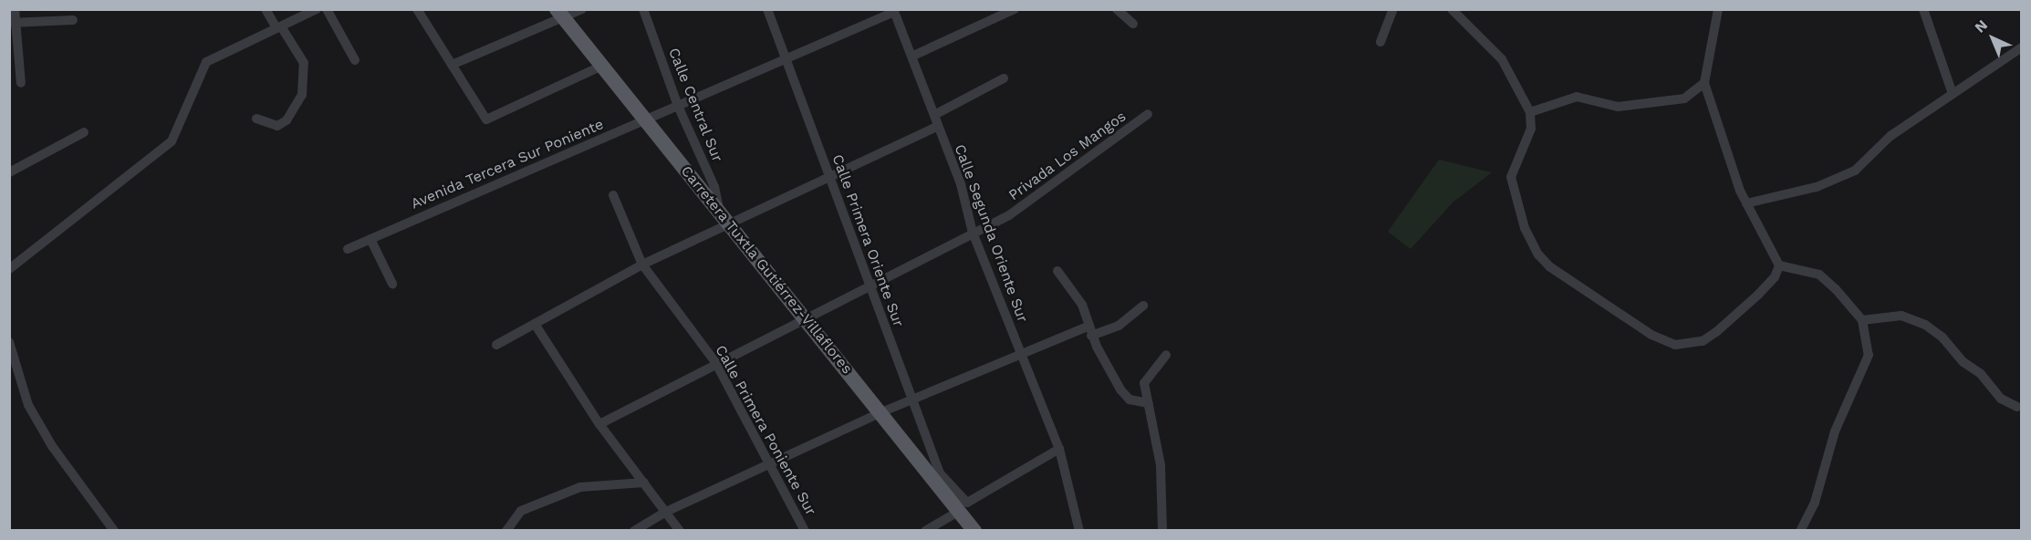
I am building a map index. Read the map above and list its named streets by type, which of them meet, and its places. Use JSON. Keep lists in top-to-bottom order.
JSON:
{
  "streets": {
    "main road": ["Carretera Tuxtla Gutiérrez-Villaflores"],
    "street": [
      "Calle Central Sur",
      "Privada Los Mangos",
      "Avenida Tercera Sur Poniente",
      "Calle Segunda Oriente Sur",
      "Calle Primera Oriente Sur",
      "Calle Primera Poniente Sur"
    ]
  },
  "crossings": [
    ["Calle Central Sur", "Avenida Tercera Sur Poniente"],
    ["Calle Central Sur", "Carretera Tuxtla Gutiérrez-Villaflores"],
    ["Privada Los Mangos", "Calle Segunda Oriente Sur"],
    ["Privada Los Mangos", "Calle Primera Oriente Sur"],
    ["Privada Los Mangos", "Carretera Tuxtla Gutiérrez-Villaflores"],
    ["Privada Los Mangos", "Calle Primera Poniente Sur"],
    ["Avenida Tercera Sur Poniente", "Calle Segunda Oriente Sur"],
    ["Avenida Tercera Sur Poniente", "Calle Primera Oriente Sur"],
    ["Avenida Tercera Sur Poniente", "Carretera Tuxtla Gutiérrez-Villaflores"],
    ["Calle Primera Oriente Sur", "Carretera Tuxtla Gutiérrez-Villaflores"]
  ],
  "north": "top left"
}
